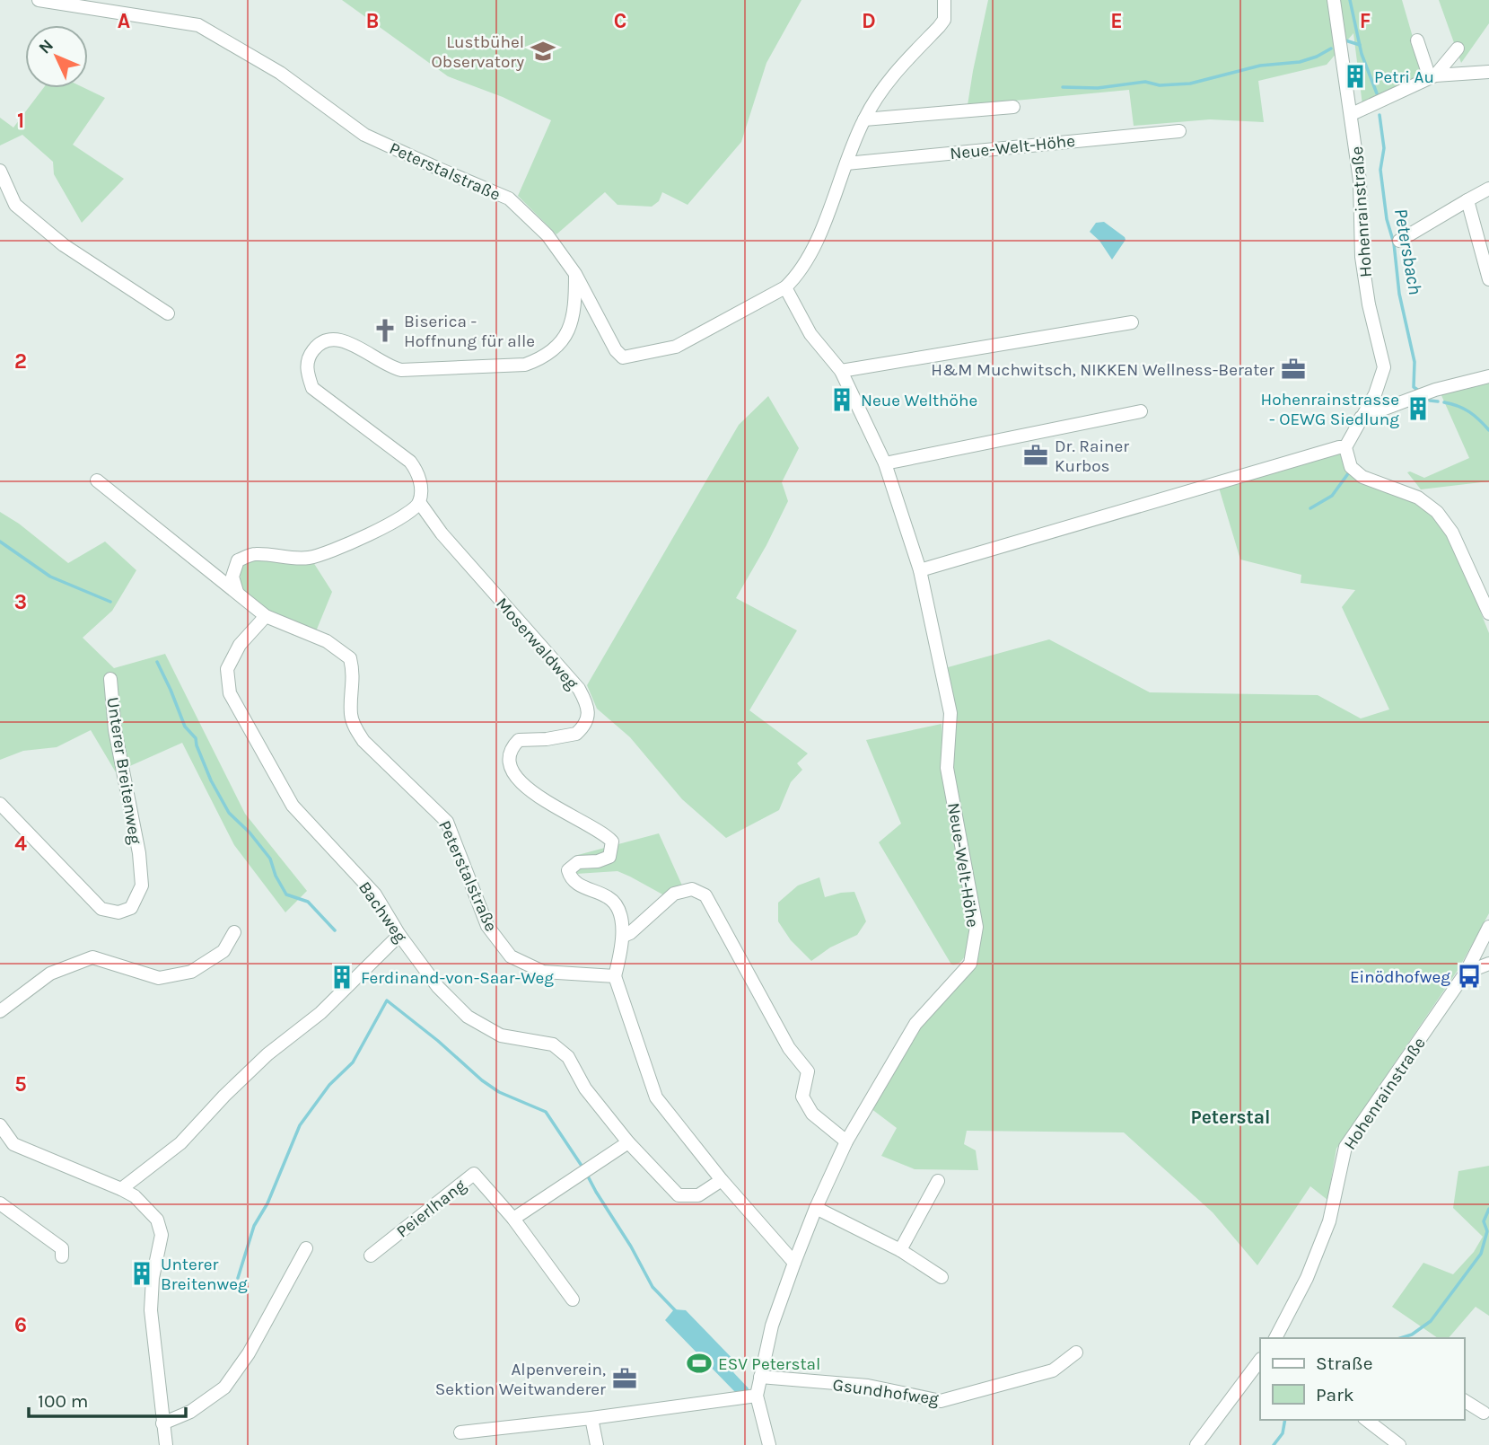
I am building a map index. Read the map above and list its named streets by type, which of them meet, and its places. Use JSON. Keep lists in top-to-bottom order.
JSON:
{
  "streets": {
    "street": [
      "Neue-Welt-Höhe",
      "Peterstalstraße",
      "Hohenrainstraße",
      "Moserwaldweg",
      "Unterer Breitenweg",
      "Bachweg",
      "Peierlhang",
      "Gsundhofweg"
    ]
  },
  "crossings": [
    ["Peterstalstraße", "Moserwaldweg"],
    ["Peterstalstraße", "Bachweg"]
  ],
  "districts": ["Peterstal"],
  "water": ["Petersbach"],
  "places": {
    "school or university": ["Lustbühel Observatory"],
    "building": [
      "Petri Au",
      "Neue Welthöhe",
      "Hohenrainstrasse - OEWG Siedlung",
      "Ferdinand-von-Saar-Weg",
      "Unterer Breitenweg"
    ],
    "church": ["Biserica - Hoffnung für alle"],
    "office": ["H&M Muchwitsch, NIKKEN Wellness-Berater", "Dr. Rainer Kurbos", "Alpenverein, Sektion Weitwanderer"],
    "bus stop": ["Einödhofweg"],
    "sports": ["ESV Peterstal"]
  },
  "legend": ["Straße", "Park"],
  "scale_bar": "100 m",
  "north": "top left",
  "grid": {
    "columns": [
      "A",
      "B",
      "C",
      "D",
      "E",
      "F"
    ],
    "rows": [
      "1",
      "2",
      "3",
      "4",
      "5",
      "6"
    ]
  }
}
